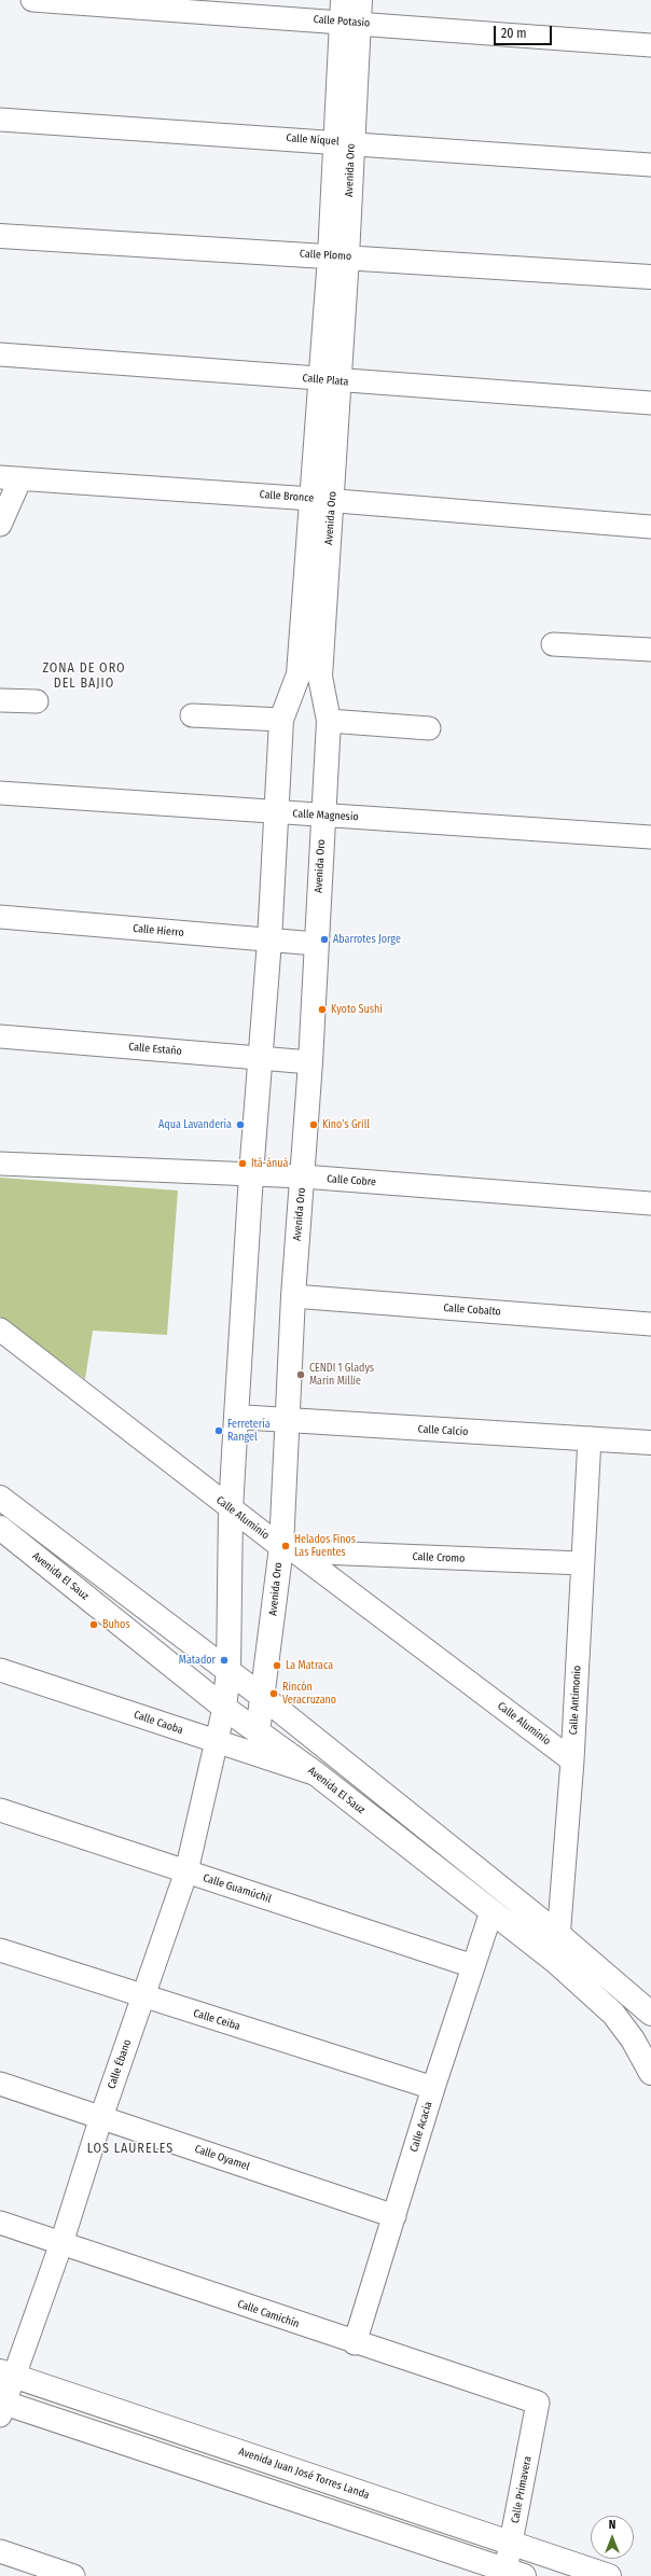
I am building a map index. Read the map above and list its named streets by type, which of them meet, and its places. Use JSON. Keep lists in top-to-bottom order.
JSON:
{
  "streets": {
    "main road": [
      "Avenida Oro",
      "Calle Plomo",
      "Calle Calcio",
      "Avenida El Sauz",
      "Avenida Juan José Torres Landa"
    ],
    "street": [
      "Calle Potasio",
      "Calle Níquel",
      "Calle Plata",
      "Calle Bronce",
      "Calle Magnesio",
      "Calle Hierro",
      "Calle Estaño",
      "Calle Cobre",
      "Calle Cobalto",
      "Calle Aluminio",
      "Calle Cromo",
      "Calle Antimonio",
      "Calle Caoba",
      "Calle Guamúchil",
      "Calle Ceiba",
      "Calle Ébano",
      "Calle Acacia",
      "Calle Oyamel",
      "Calle Camichín",
      "Calle Primavera"
    ]
  },
  "crossings": [
    ["Calle Potasio", "Avenida Oro"],
    ["Calle Níquel", "Avenida Oro"],
    ["Avenida Oro", "Calle Plomo"],
    ["Avenida Oro", "Calle Plata"],
    ["Avenida Oro", "Calle Bronce"],
    ["Avenida Oro", "Calle Magnesio"],
    ["Avenida Oro", "Calle Hierro"],
    ["Avenida Oro", "Calle Estaño"],
    ["Avenida Oro", "Calle Cobre"],
    ["Avenida Oro", "Calle Cobalto"],
    ["Avenida Oro", "Calle Calcio"],
    ["Avenida Oro", "Calle Aluminio"],
    ["Avenida Oro", "Calle Cromo"],
    ["Avenida Oro", "Avenida El Sauz"],
    ["Avenida Oro", "Calle Ébano"],
    ["Calle Calcio", "Calle Antimonio"],
    ["Calle Aluminio", "Calle Cromo"],
    ["Calle Aluminio", "Calle Antimonio"],
    ["Calle Cromo", "Calle Antimonio"],
    ["Avenida El Sauz", "Calle Antimonio"],
    ["Avenida El Sauz", "Calle Caoba"],
    ["Avenida El Sauz", "Calle Ébano"],
    ["Avenida El Sauz", "Calle Acacia"],
    ["Calle Caoba", "Calle Ébano"],
    ["Calle Guamúchil", "Calle Ébano"],
    ["Calle Guamúchil", "Calle Acacia"],
    ["Calle Ceiba", "Calle Ébano"],
    ["Calle Ceiba", "Calle Acacia"],
    ["Calle Ébano", "Calle Oyamel"],
    ["Calle Ébano", "Calle Camichín"],
    ["Calle Ébano", "Avenida Juan José Torres Landa"],
    ["Calle Acacia", "Calle Oyamel"],
    ["Calle Acacia", "Calle Camichín"],
    ["Calle Camichín", "Calle Primavera"],
    ["Avenida Juan José Torres Landa", "Calle Primavera"]
  ],
  "districts": ["ZONA DE ORO DEL BAJIO", "LOS LAURELES"],
  "places": [
    "Abarrotes Jorge",
    "Kyoto Sushi",
    "Aqua Lavandería",
    "Kino’s Grill",
    "Itá-ánuá",
    "CENDI 1 Gladys Marin Millie",
    "Ferretería Rangel",
    "Helados Finos Las Fuentes",
    "Buhos",
    "Matador",
    "La Matraca",
    "Rincón Veracruzano"
  ],
  "scale_bar": "20 m",
  "north": "top"
}
